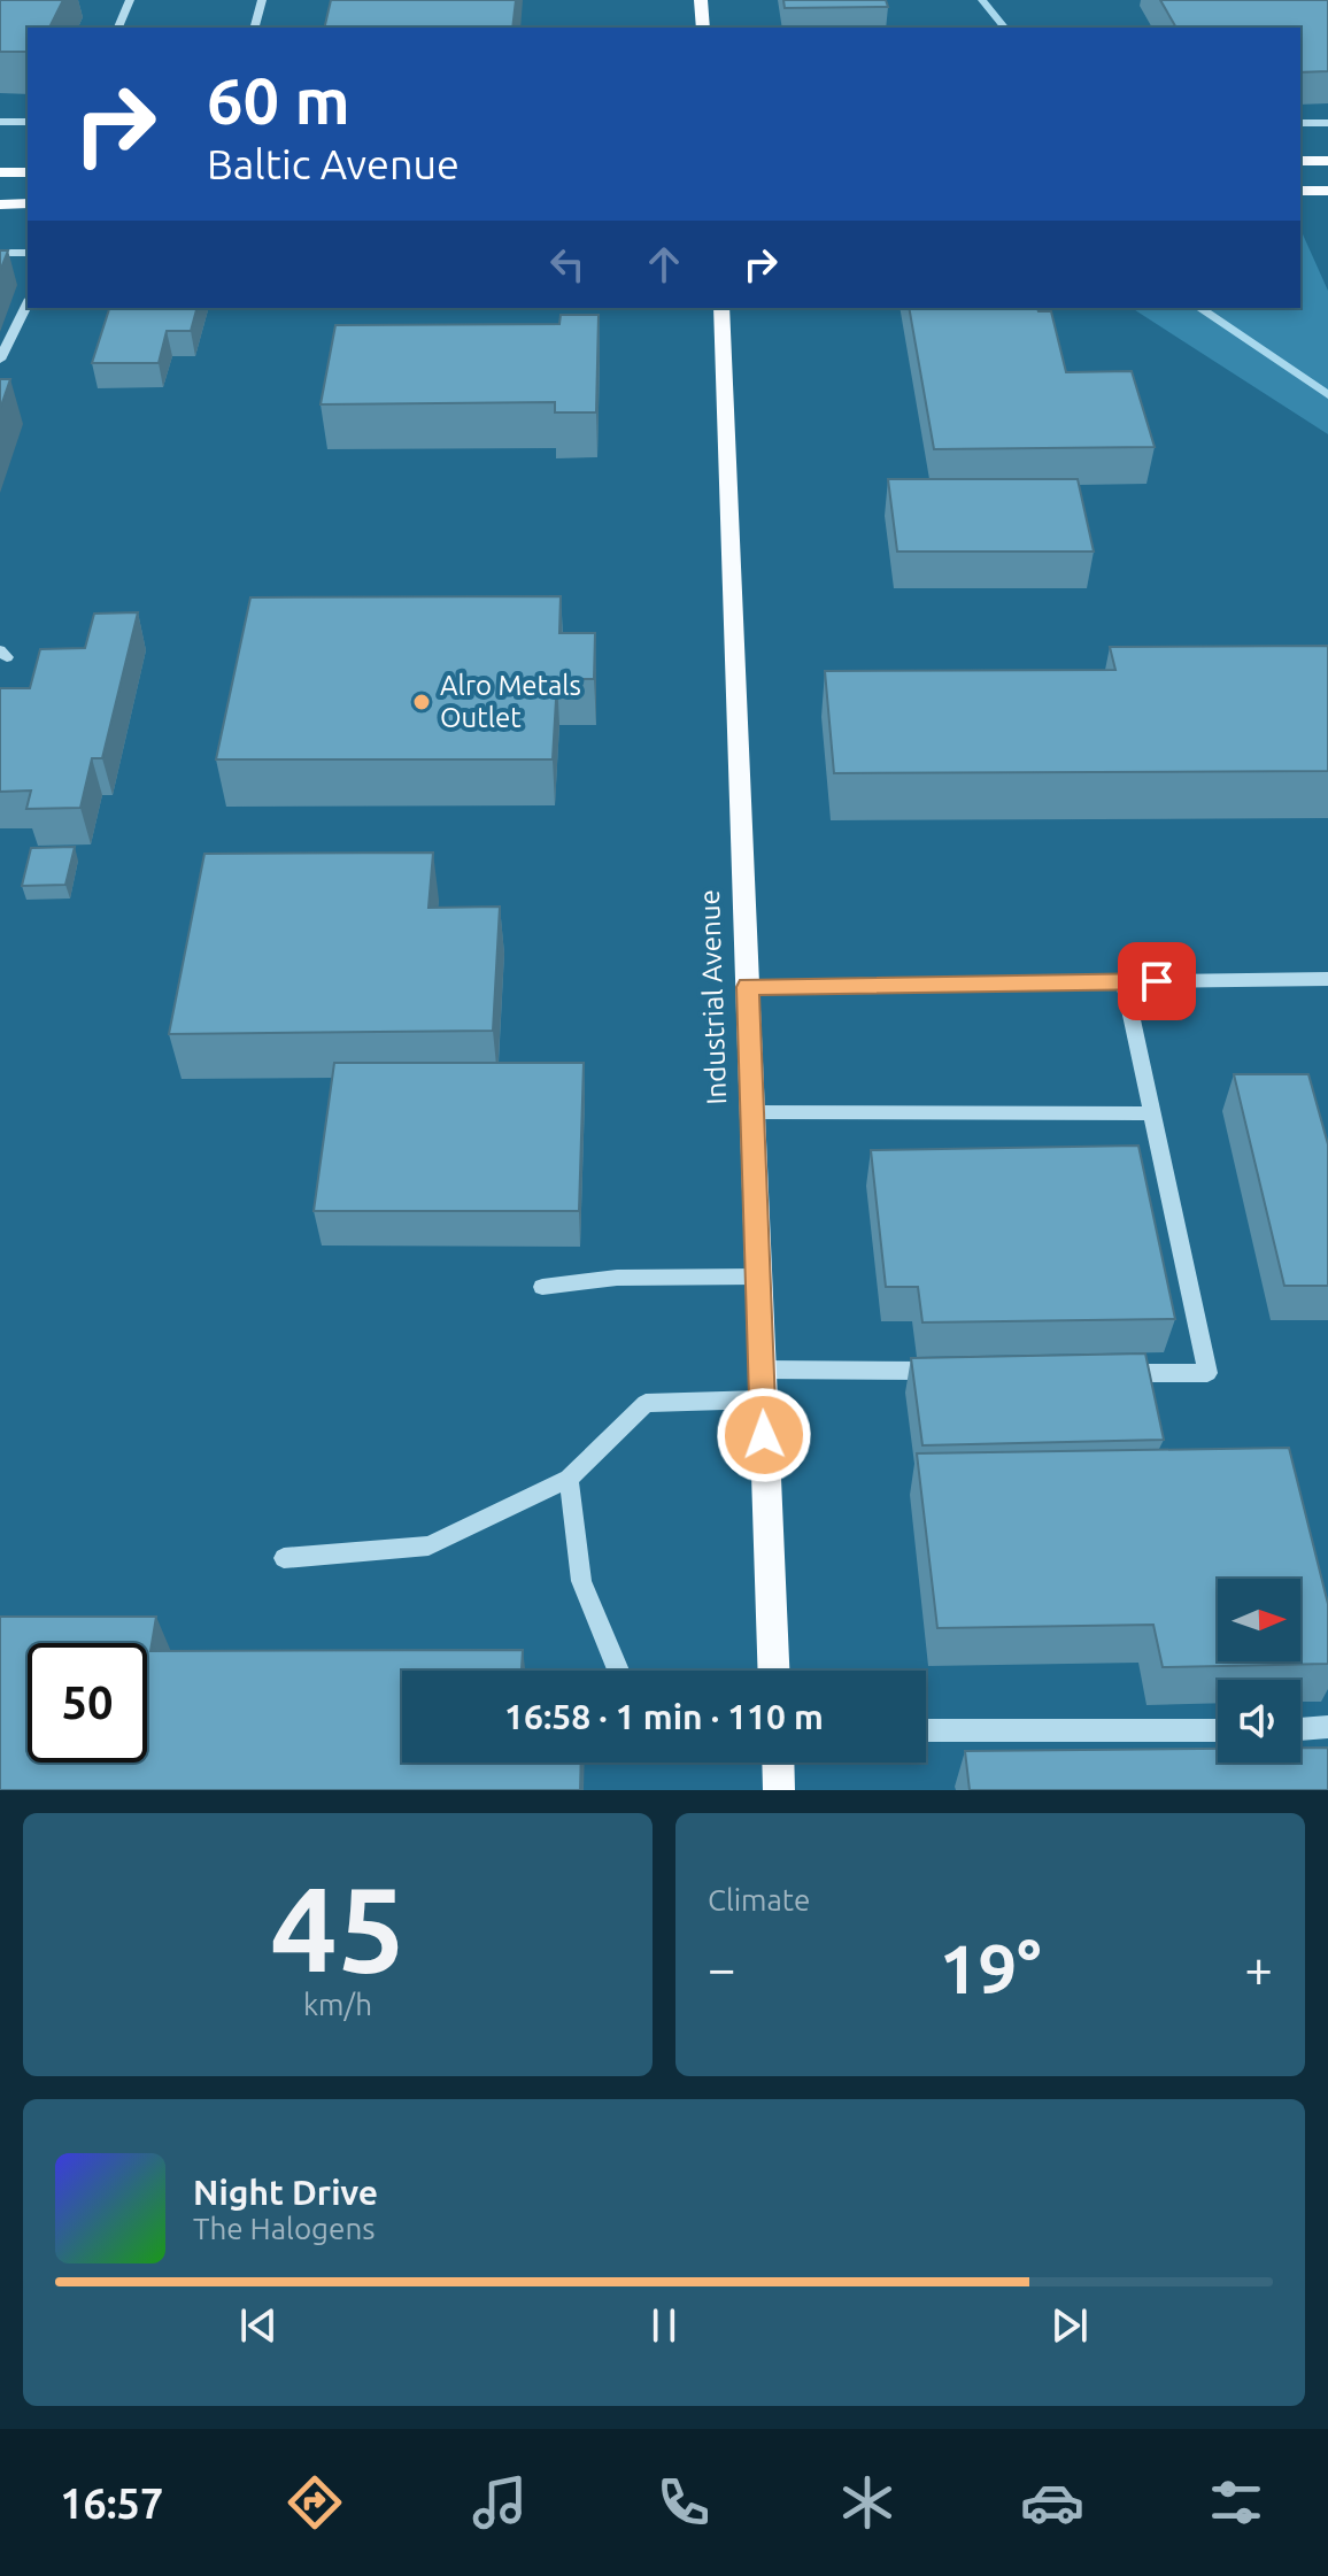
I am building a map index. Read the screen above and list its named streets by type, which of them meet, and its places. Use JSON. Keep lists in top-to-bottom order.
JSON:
{
  "streets": {
    "main road": ["Industrial Avenue"]
  },
  "places": ["Alro Metals Outlet"],
  "north": "right",
  "page": {
    "turn": ["60 m", "Baltic Avenue"],
    "limit": "50",
    "trip": "16:58 · 1 min · 110 m",
    "tile": [
      ["45", "km/h"],
      "Climate"
    ],
    "heat": ["−", "19°", "+"],
    "song": ["Night Drive", "The Halogens"],
    "tabs": "16:57"
  }
}
